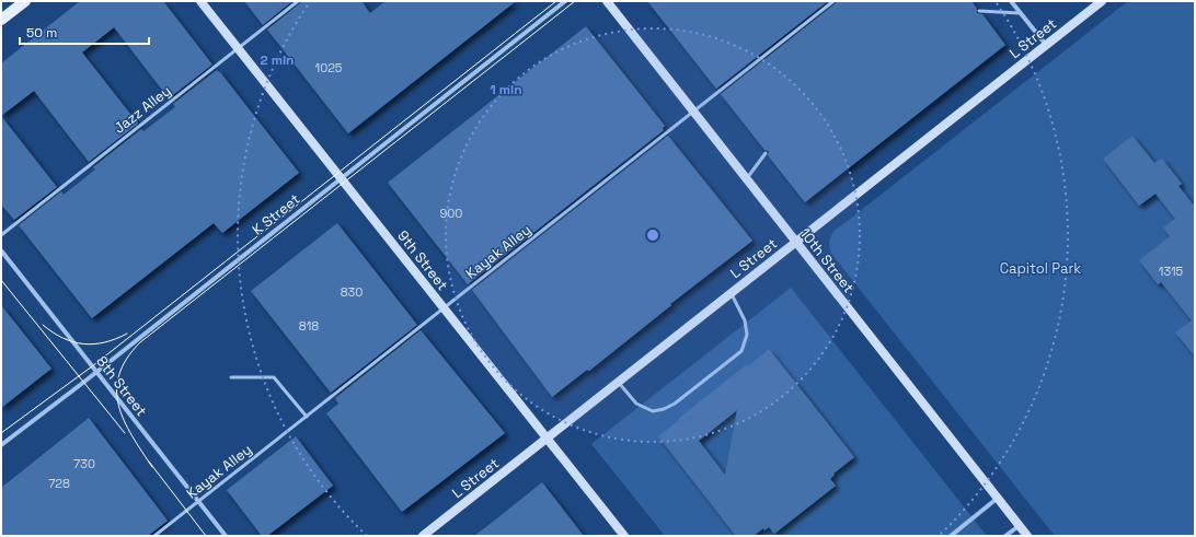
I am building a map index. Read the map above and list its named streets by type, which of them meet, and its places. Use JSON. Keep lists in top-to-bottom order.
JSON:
{
  "streets": {
    "street": [
      "L Street",
      "K Street",
      "9th Street",
      "10th Street",
      "8th Street"
    ],
    "lane": ["Jazz Alley", "Kayak Alley"]
  },
  "crossings": [
    ["L Street", "9th Street"],
    ["L Street", "10th Street"],
    ["Jazz Alley", "9th Street"],
    ["K Street", "9th Street"],
    ["K Street", "8th Street"],
    ["Kayak Alley", "9th Street"],
    ["Kayak Alley", "10th Street"],
    ["Kayak Alley", "8th Street"]
  ],
  "parks": ["Capitol Park"],
  "house_numbers": [
    "1025",
    "900",
    "1315",
    "830",
    "818",
    "730",
    "728"
  ],
  "scale_bar": "50 m",
  "rings": ["2 min", "1 min"]
}
